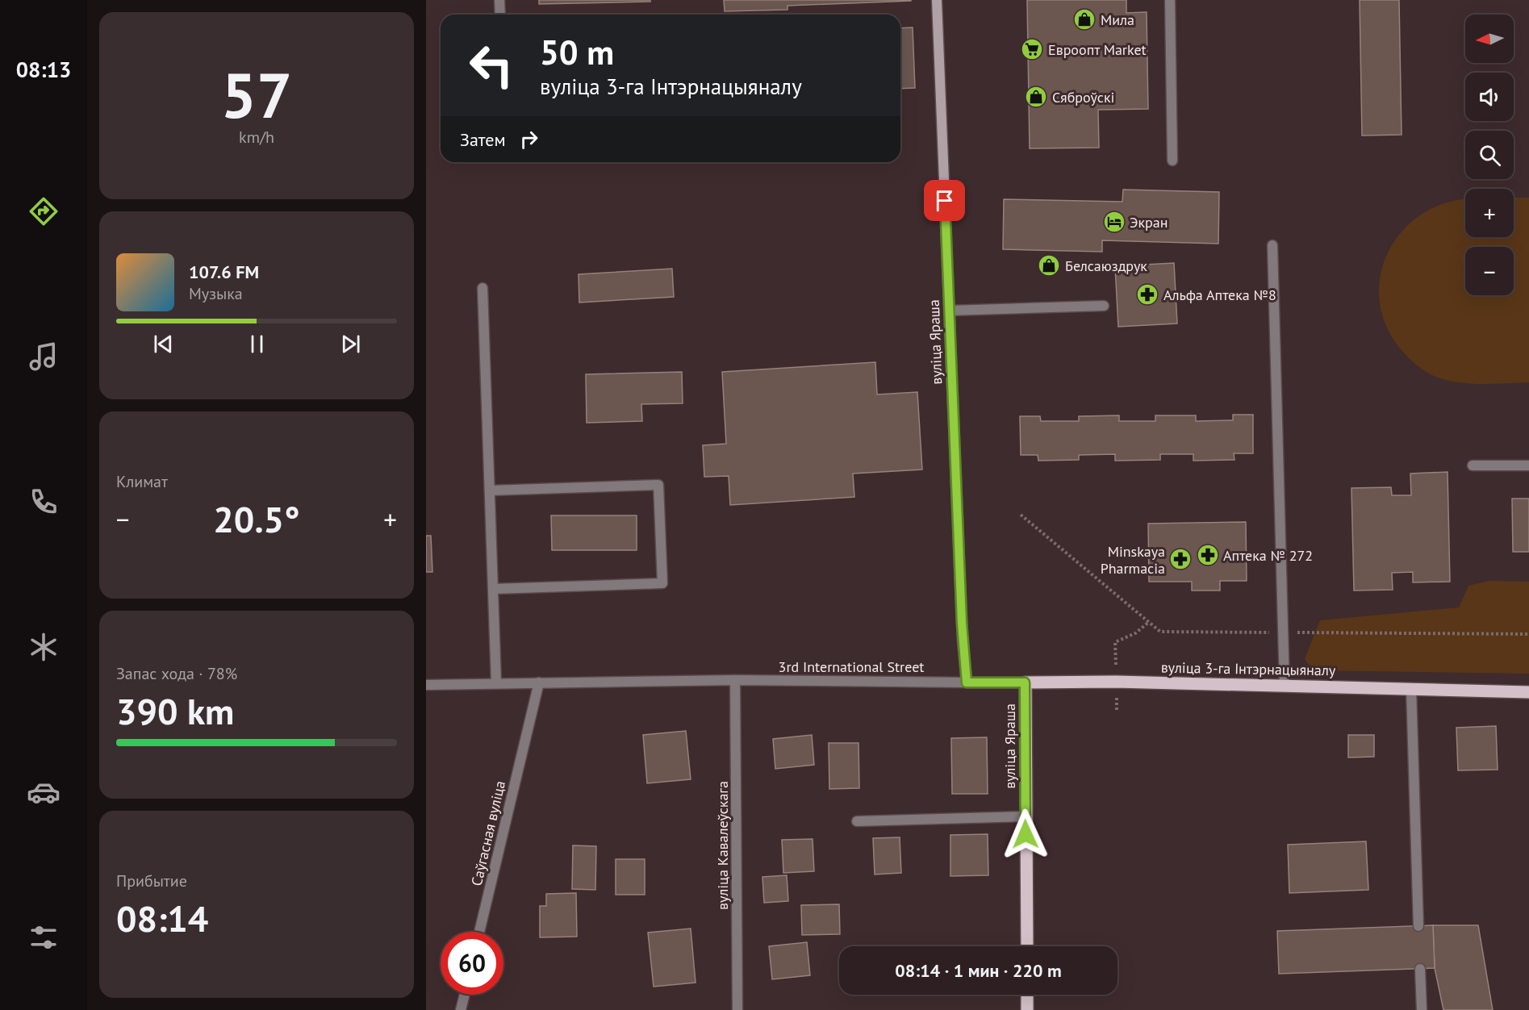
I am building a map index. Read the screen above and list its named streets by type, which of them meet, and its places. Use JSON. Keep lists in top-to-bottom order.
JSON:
{
  "streets": {
    "main road": ["вуліца Яраша", "вуліца 3-га Інтэрнацыяналу"],
    "street": ["3rd International Street", "Саўгасная вуліца", "вуліца Кавалеўскага"]
  },
  "crossings": [
    ["вуліца Яраша", "3rd International Street"],
    ["вуліца Яраша", "вуліца 3-га Інтэрнацыяналу"],
    ["3rd International Street", "вуліца 3-га Інтэрнацыяналу"],
    ["3rd International Street", "Саўгасная вуліца"],
    ["3rd International Street", "вуліца Кавалеўскага"]
  ],
  "places": {
    "shop": ["Мила", "Сяброўскі", "Белсаюздрук"],
    "supermarket": ["Евроопт Market"],
    "hotel": ["Экран"],
    "pharmacy": ["Альфа Аптека №8", "Аптека № 272", "Minskaya Pharmacia"]
  },
  "north": "left",
  "page": {
    "tabs": "08:13",
    "tile": [
      ["57", "km/h"],
      "Климат",
      ["Запас хода · 78%", "390 km"],
      ["Прибытие", "08:14"]
    ],
    "map_buttons": ["+", "−"],
    "turn": ["50 m", "вуліца 3-га Інтэрнацыяналу"],
    "then": "Затем",
    "song": ["107.6 FM", "Музыка"],
    "heat": ["−", "20.5°", "+"],
    "limit": "60",
    "trip": "08:14 · 1 мин · 220 m"
  }
}
